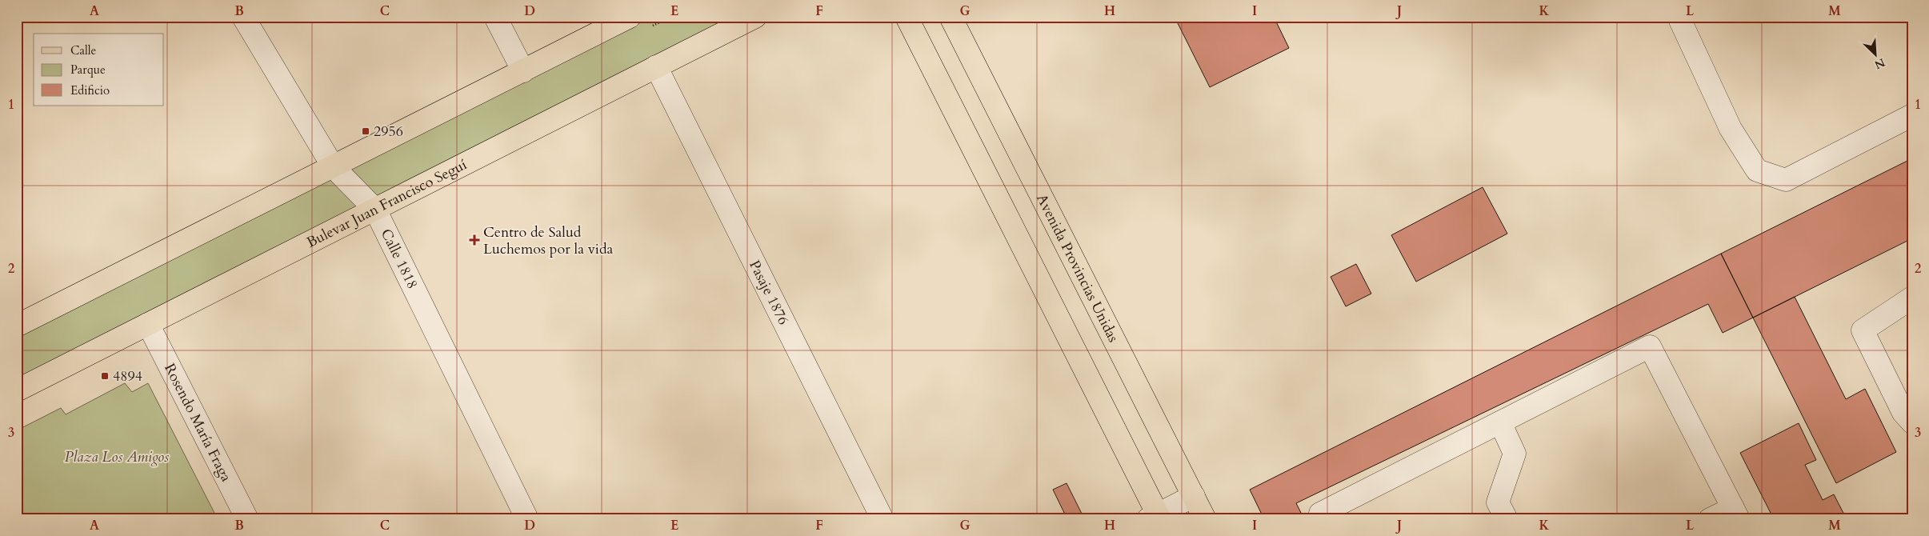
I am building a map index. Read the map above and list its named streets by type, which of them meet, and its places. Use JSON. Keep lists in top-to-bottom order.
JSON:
{
  "streets": {
    "main road": ["Bulevar Juan Francisco Seguí", "Avenida Provincias Unidas"],
    "street": ["Calle 1818", "Pasaje 1876", "Rosendo María Fraga"]
  },
  "crossings": [
    ["Bulevar Juan Francisco Seguí", "Calle 1818"],
    ["Bulevar Juan Francisco Seguí", "Pasaje 1876"],
    ["Bulevar Juan Francisco Seguí", "Rosendo María Fraga"]
  ],
  "parks": ["Plaza Los Amigos"],
  "places": {
    "transit": ["2956", "4894"],
    "health": ["Centro de Salud Luchemos por la vida"]
  },
  "legend": ["Calle", "Parque", "Edificio"],
  "north": "bottom right",
  "grid": {
    "columns": [
      "A",
      "B",
      "C",
      "D",
      "E",
      "F",
      "G",
      "H",
      "I",
      "J",
      "K",
      "L",
      "M"
    ],
    "rows": ["1", "2", "3"]
  }
}
